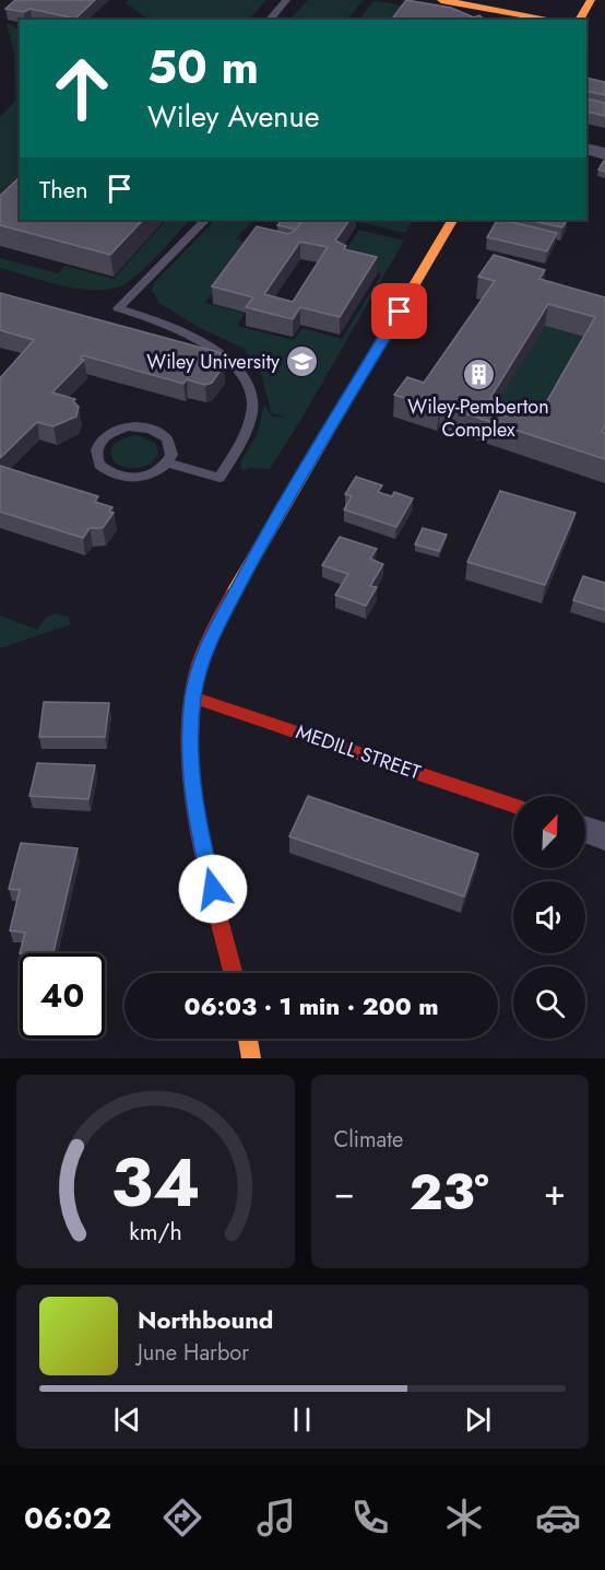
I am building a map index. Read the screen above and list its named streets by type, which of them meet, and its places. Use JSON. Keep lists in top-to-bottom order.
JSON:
{
  "streets": {
    "street": ["MEDILL STREET"]
  },
  "places": {
    "school or university": ["Wiley University"],
    "building": ["Wiley-Pemberton Complex"]
  },
  "north": "top right",
  "page": {
    "turn": ["50 m", "Wiley Avenue"],
    "then": "Then",
    "limit": "40",
    "trip": "06:03 · 1 min · 200 m",
    "tile": "Climate",
    "heat": ["−", "23°", "+"],
    "song": ["Northbound", "June Harbor"],
    "tabs": "06:02",
    "gauge": ["34", "km/h"]
  }
}
